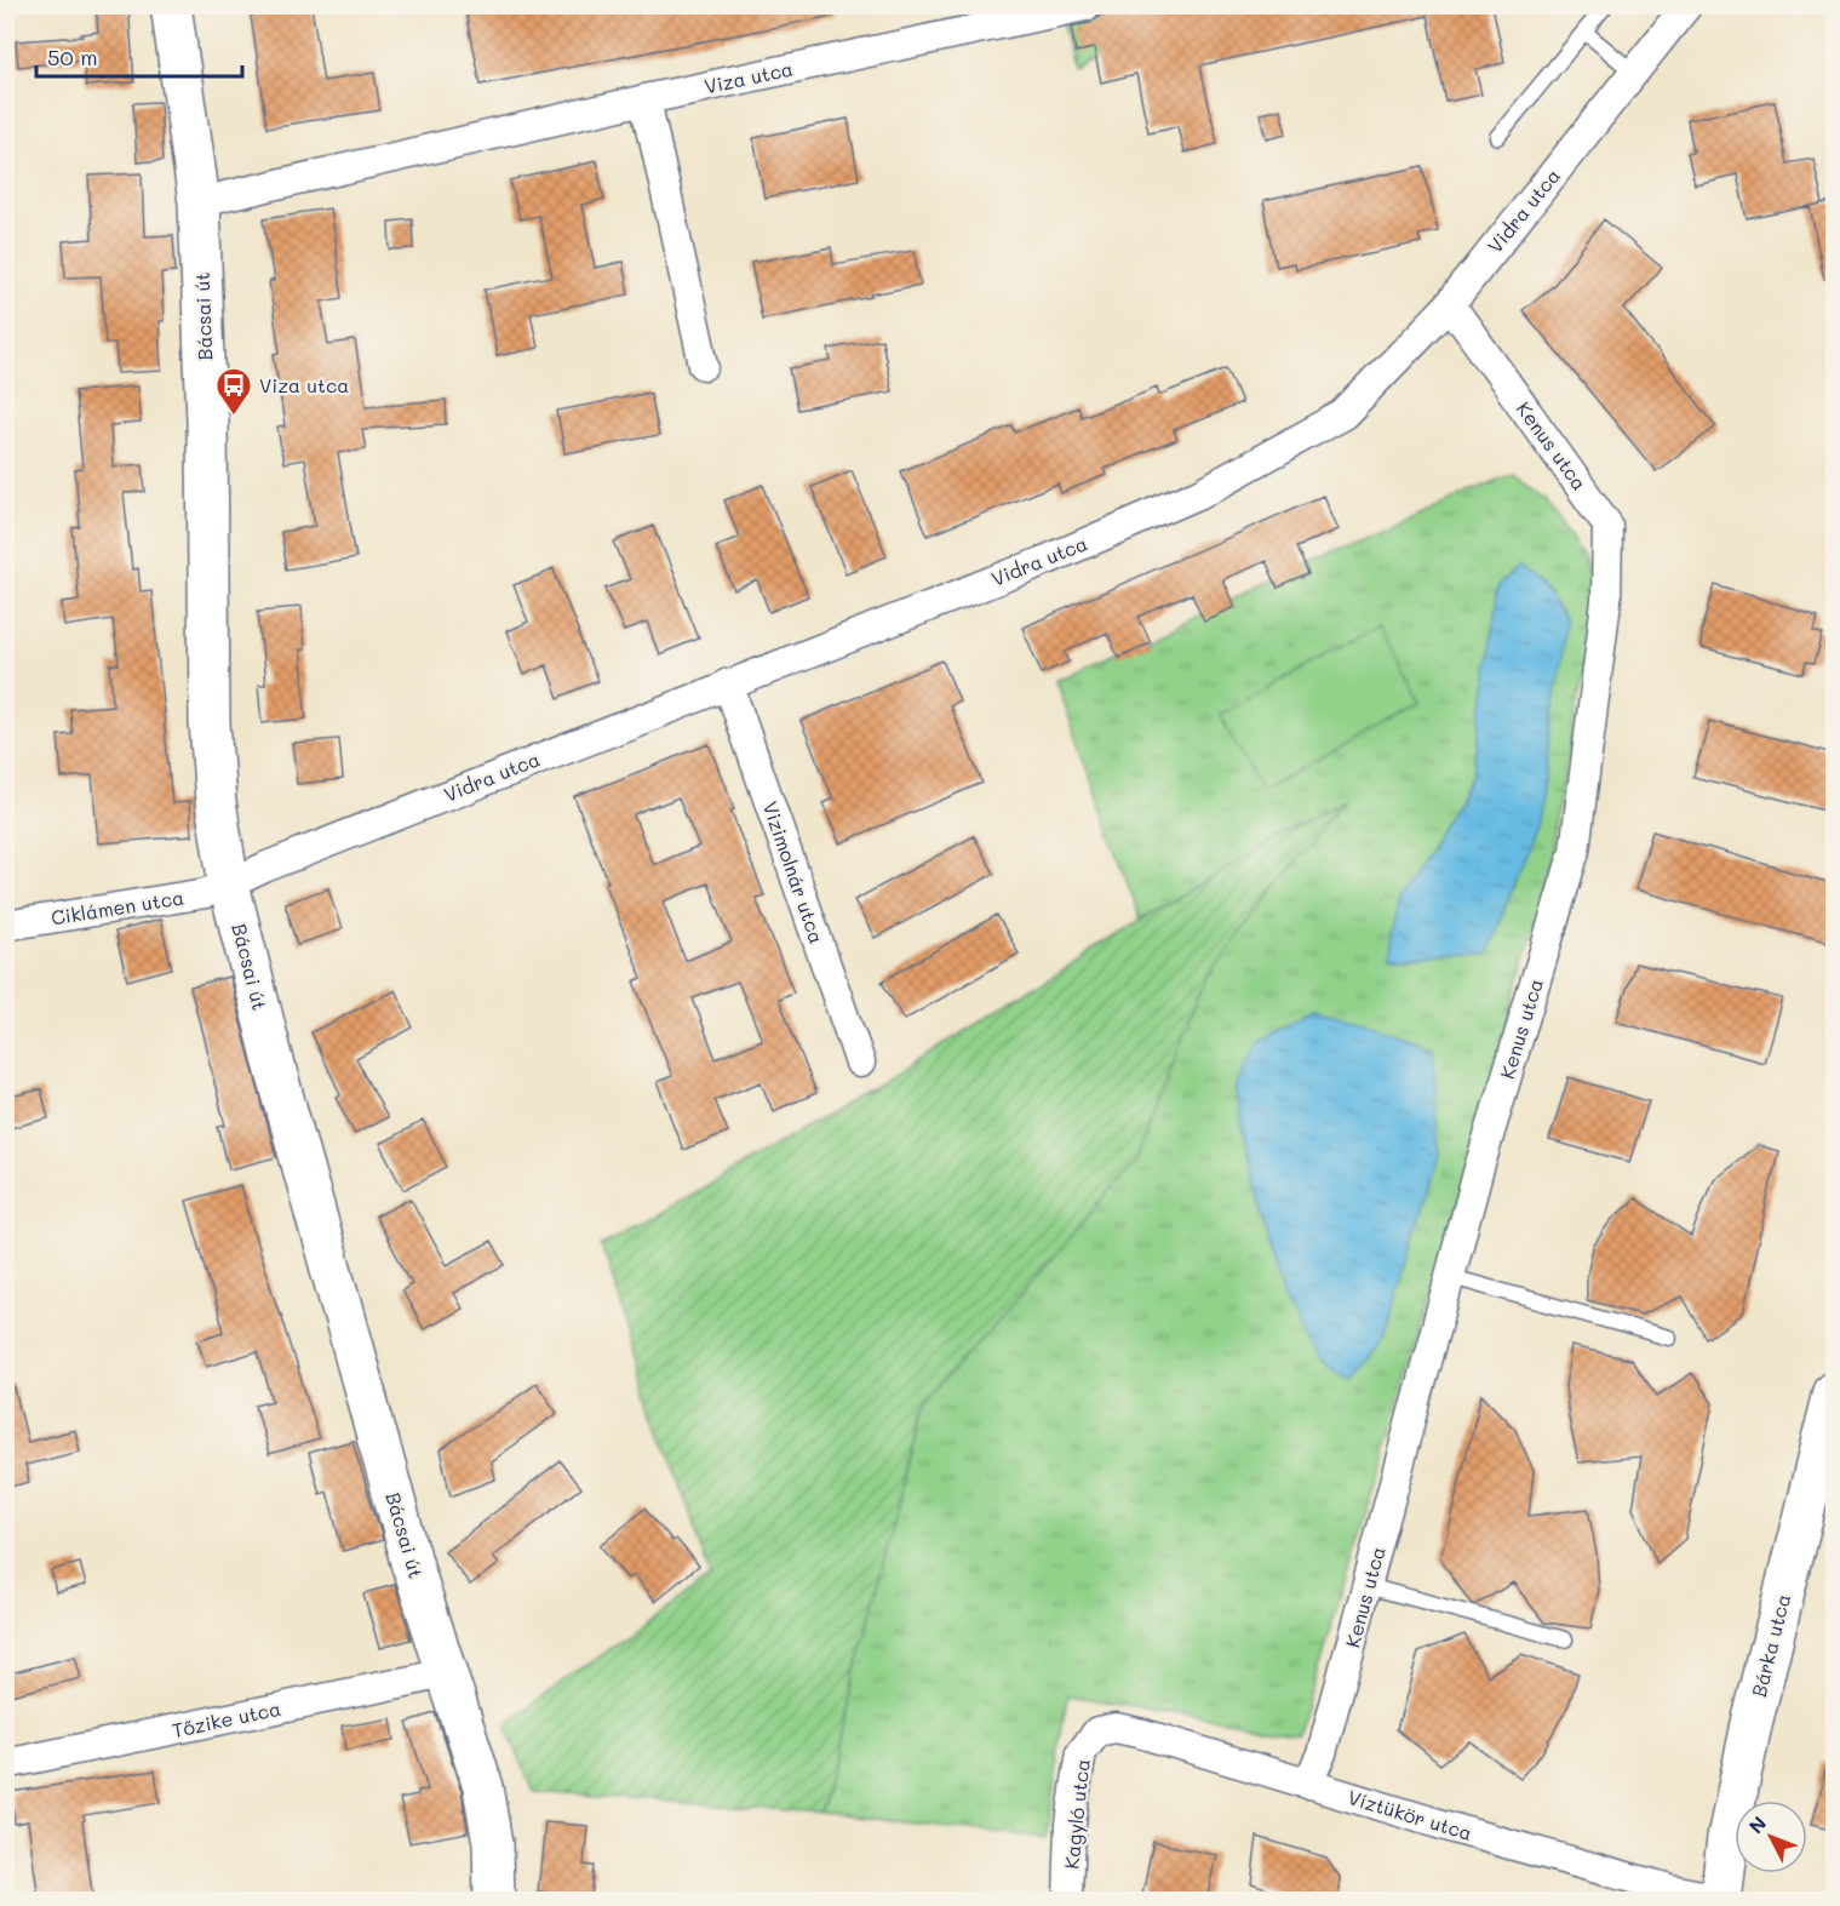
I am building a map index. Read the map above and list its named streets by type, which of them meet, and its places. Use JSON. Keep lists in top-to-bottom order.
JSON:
{
  "streets": {
    "main road": ["Bácsai út", "Bárka utca"],
    "street": [
      "Viza utca",
      "Vidra utca",
      "Kenus utca",
      "Vizimolnár utca",
      "Ciklámen utca",
      "Tőzike utca",
      "Kagyló utca",
      "Víztükör utca"
    ]
  },
  "crossings": [
    ["Viza utca", "Bácsai út"],
    ["Vidra utca", "Bácsai út"],
    ["Vidra utca", "Kenus utca"],
    ["Vidra utca", "Vizimolnár utca"],
    ["Vidra utca", "Ciklámen utca"],
    ["Bácsai út", "Ciklámen utca"],
    ["Bácsai út", "Tőzike utca"],
    ["Kenus utca", "Víztükör utca"],
    ["Bárka utca", "Víztükör utca"],
    ["Kagyló utca", "Víztükör utca"]
  ],
  "places": {
    "bus stop": ["Viza utca"]
  },
  "scale_bar": "50 m",
  "north": "top left"
}
